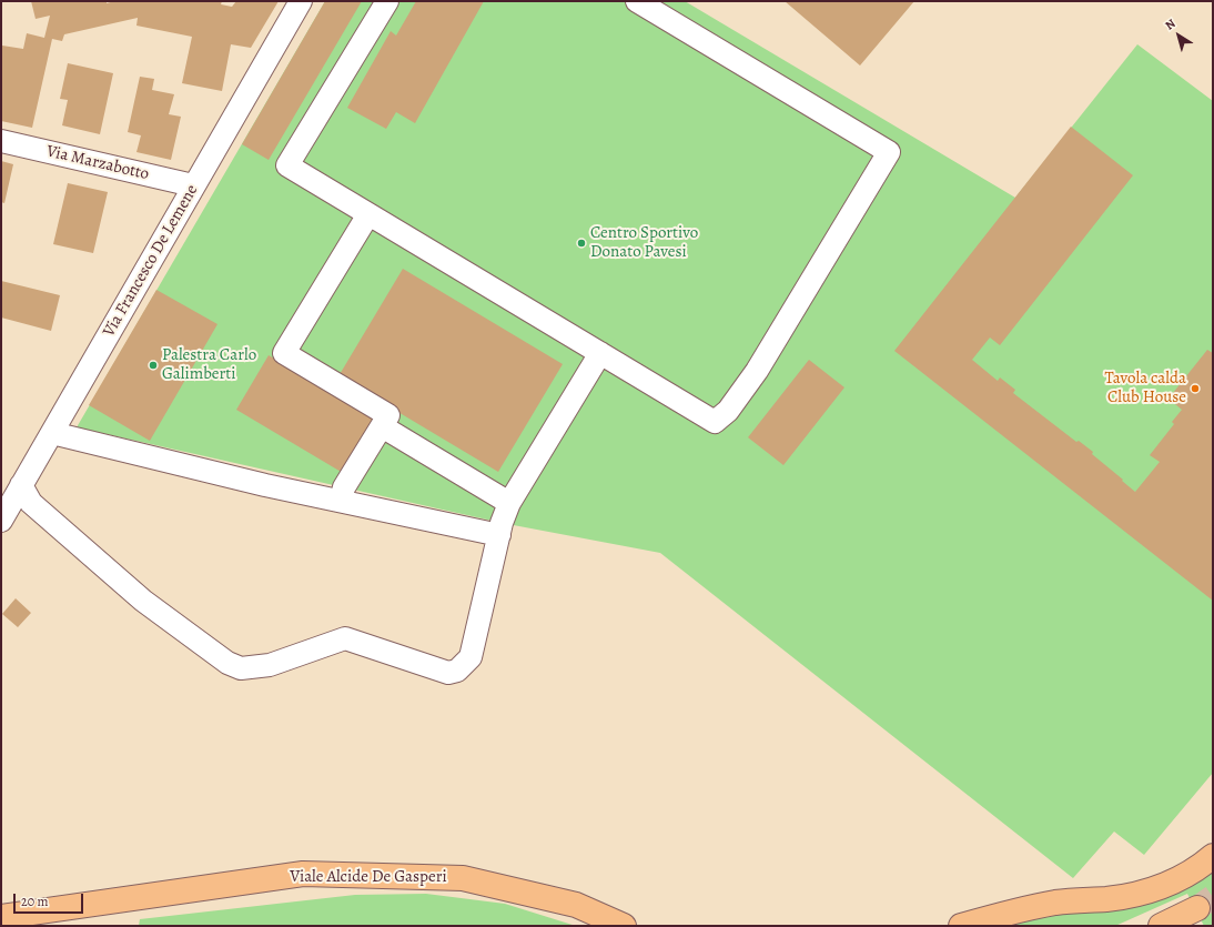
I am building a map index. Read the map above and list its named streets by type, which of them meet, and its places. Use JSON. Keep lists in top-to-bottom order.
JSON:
{
  "streets": {
    "highway": ["Viale Alcide De Gasperi"],
    "street": ["Via Marzabotto", "Via Francesco De Lemene"]
  },
  "crossings": [
    ["Via Marzabotto", "Via Francesco De Lemene"]
  ],
  "places": ["Centro Sportivo Donato Pavesi", "Palestra Carlo Galimberti", "Tavola calda Club House"],
  "scale_bar": "20 m",
  "north": "top left"
}
